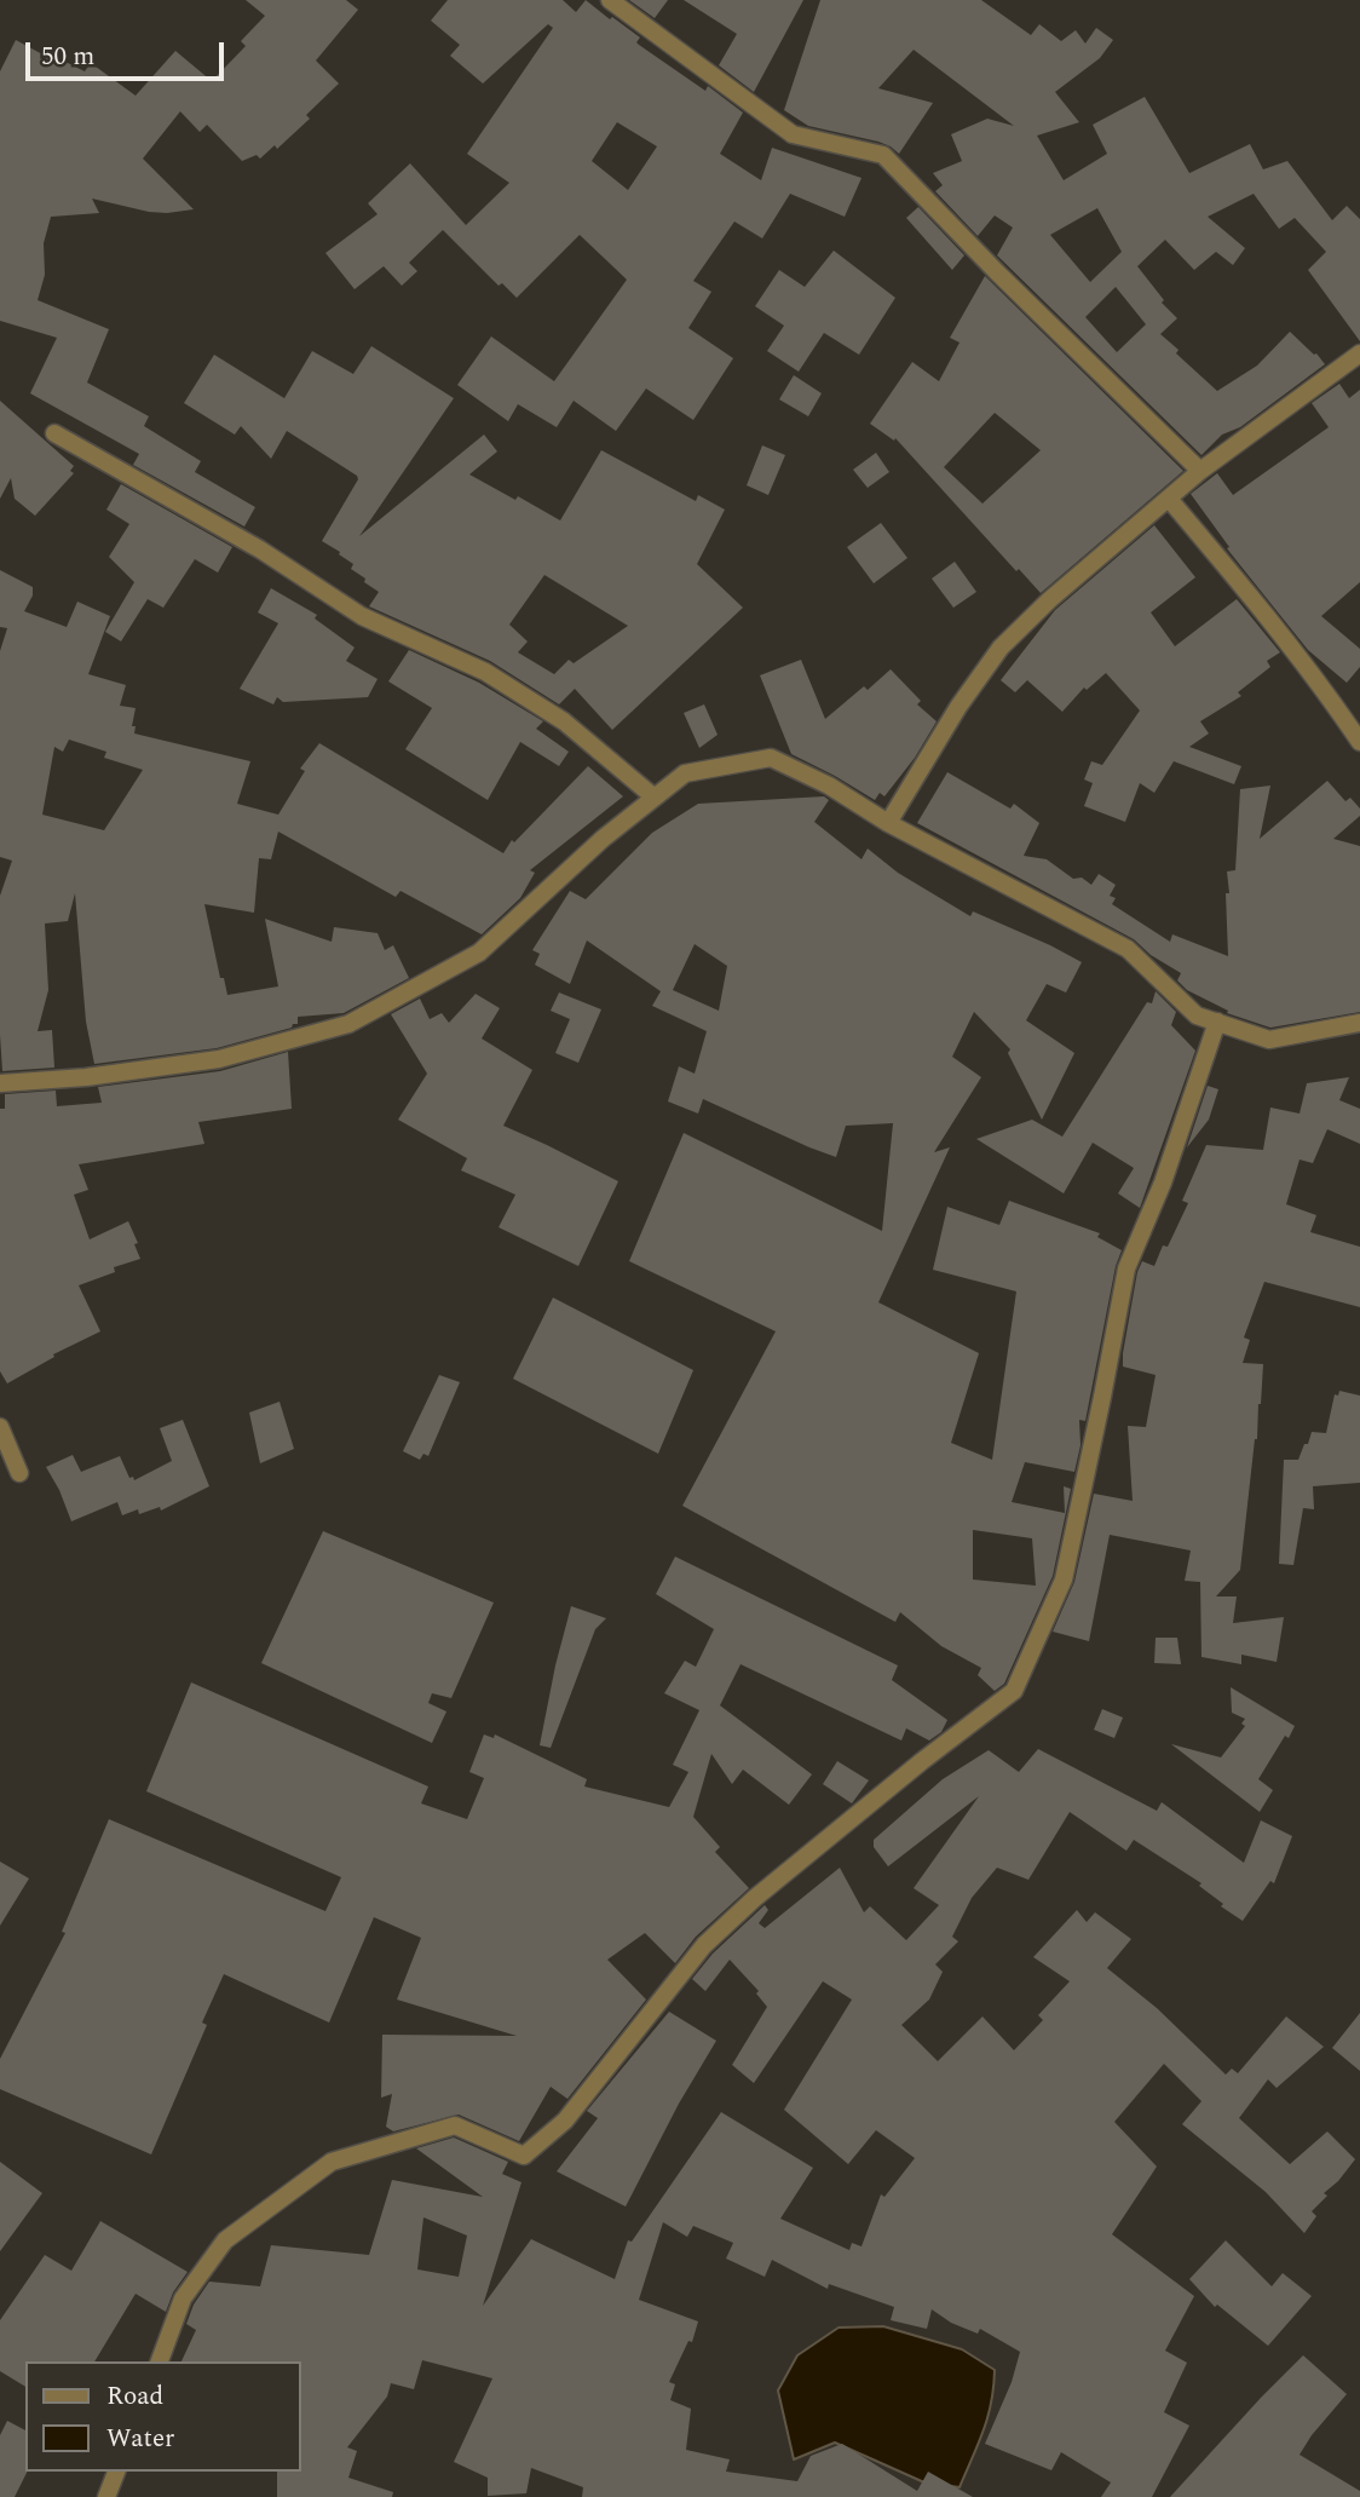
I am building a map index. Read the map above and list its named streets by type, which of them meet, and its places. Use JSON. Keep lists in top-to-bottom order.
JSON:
{
  "legend": ["Road", "Water"],
  "scale_bar": "50 m"
}
